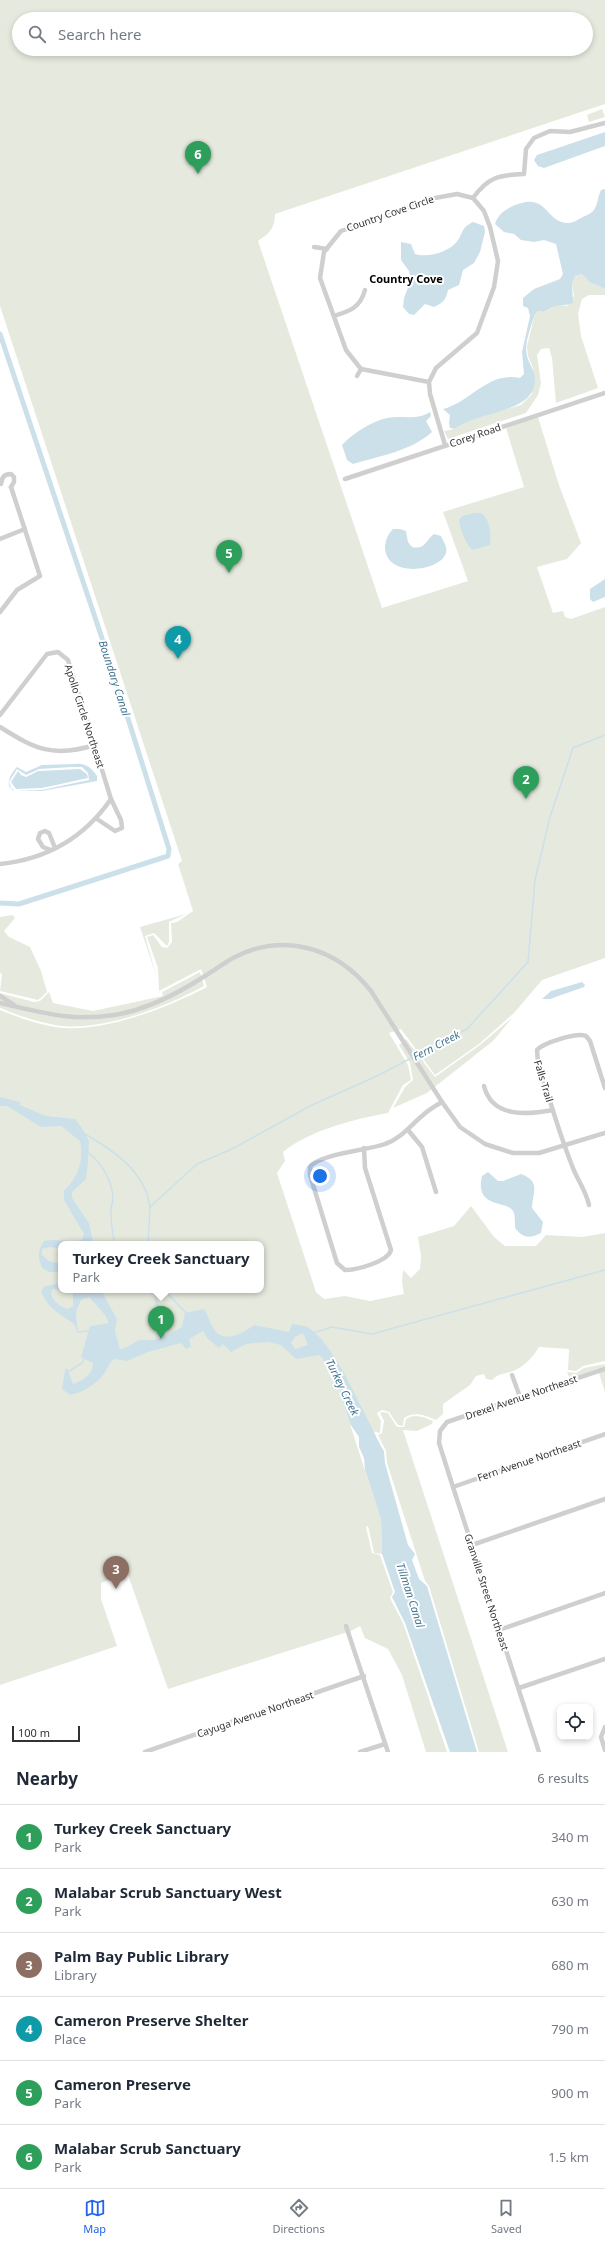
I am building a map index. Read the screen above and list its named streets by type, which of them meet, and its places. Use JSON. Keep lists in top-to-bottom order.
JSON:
{
  "streets": {
    "street": [
      "Country Cove Circle",
      "Corey Road",
      "Apollo Circle Northeast",
      "Falls Trail",
      "Drexel Avenue Northeast",
      "Fern Avenue Northeast",
      "Granville Street Northeast",
      "Cayuga Avenue Northeast"
    ]
  },
  "crossings": [
    ["Drexel Avenue Northeast", "Granville Street Northeast"],
    ["Fern Avenue Northeast", "Granville Street Northeast"]
  ],
  "districts": ["Country Cove"],
  "water": [
    "Boundary Canal",
    "Fern Creek",
    "Turkey Creek",
    "Tillman Canal"
  ],
  "scale_bar": "100 m",
  "page": {
    "search": "Search here",
    "pins": [
      "6",
      "5",
      "4",
      "2",
      "1",
      "3"
    ],
    "popup": ["Turkey Creek Sanctuary", "Park"],
    "scale": "100 m",
    "heading": ["Nearby", "6 results"],
    "list": [
      {
        "mark": "1",
        "name": "Turkey Creek Sanctuary",
        "note": "Park",
        "value": "340 m"
      },
      {
        "mark": "2",
        "name": "Malabar Scrub Sanctuary West",
        "note": "Park",
        "value": "630 m"
      },
      {
        "mark": "3",
        "name": "Palm Bay Public Library",
        "note": "Library",
        "value": "680 m"
      },
      {
        "mark": "4",
        "name": "Cameron Preserve Shelter",
        "note": "Place",
        "value": "790 m"
      },
      {
        "mark": "5",
        "name": "Cameron Preserve",
        "note": "Park",
        "value": "900 m"
      },
      {
        "mark": "6",
        "name": "Malabar Scrub Sanctuary",
        "note": "Park",
        "value": "1.5 km"
      }
    ],
    "nav": ["Map", "Directions", "Saved"]
  }
}
